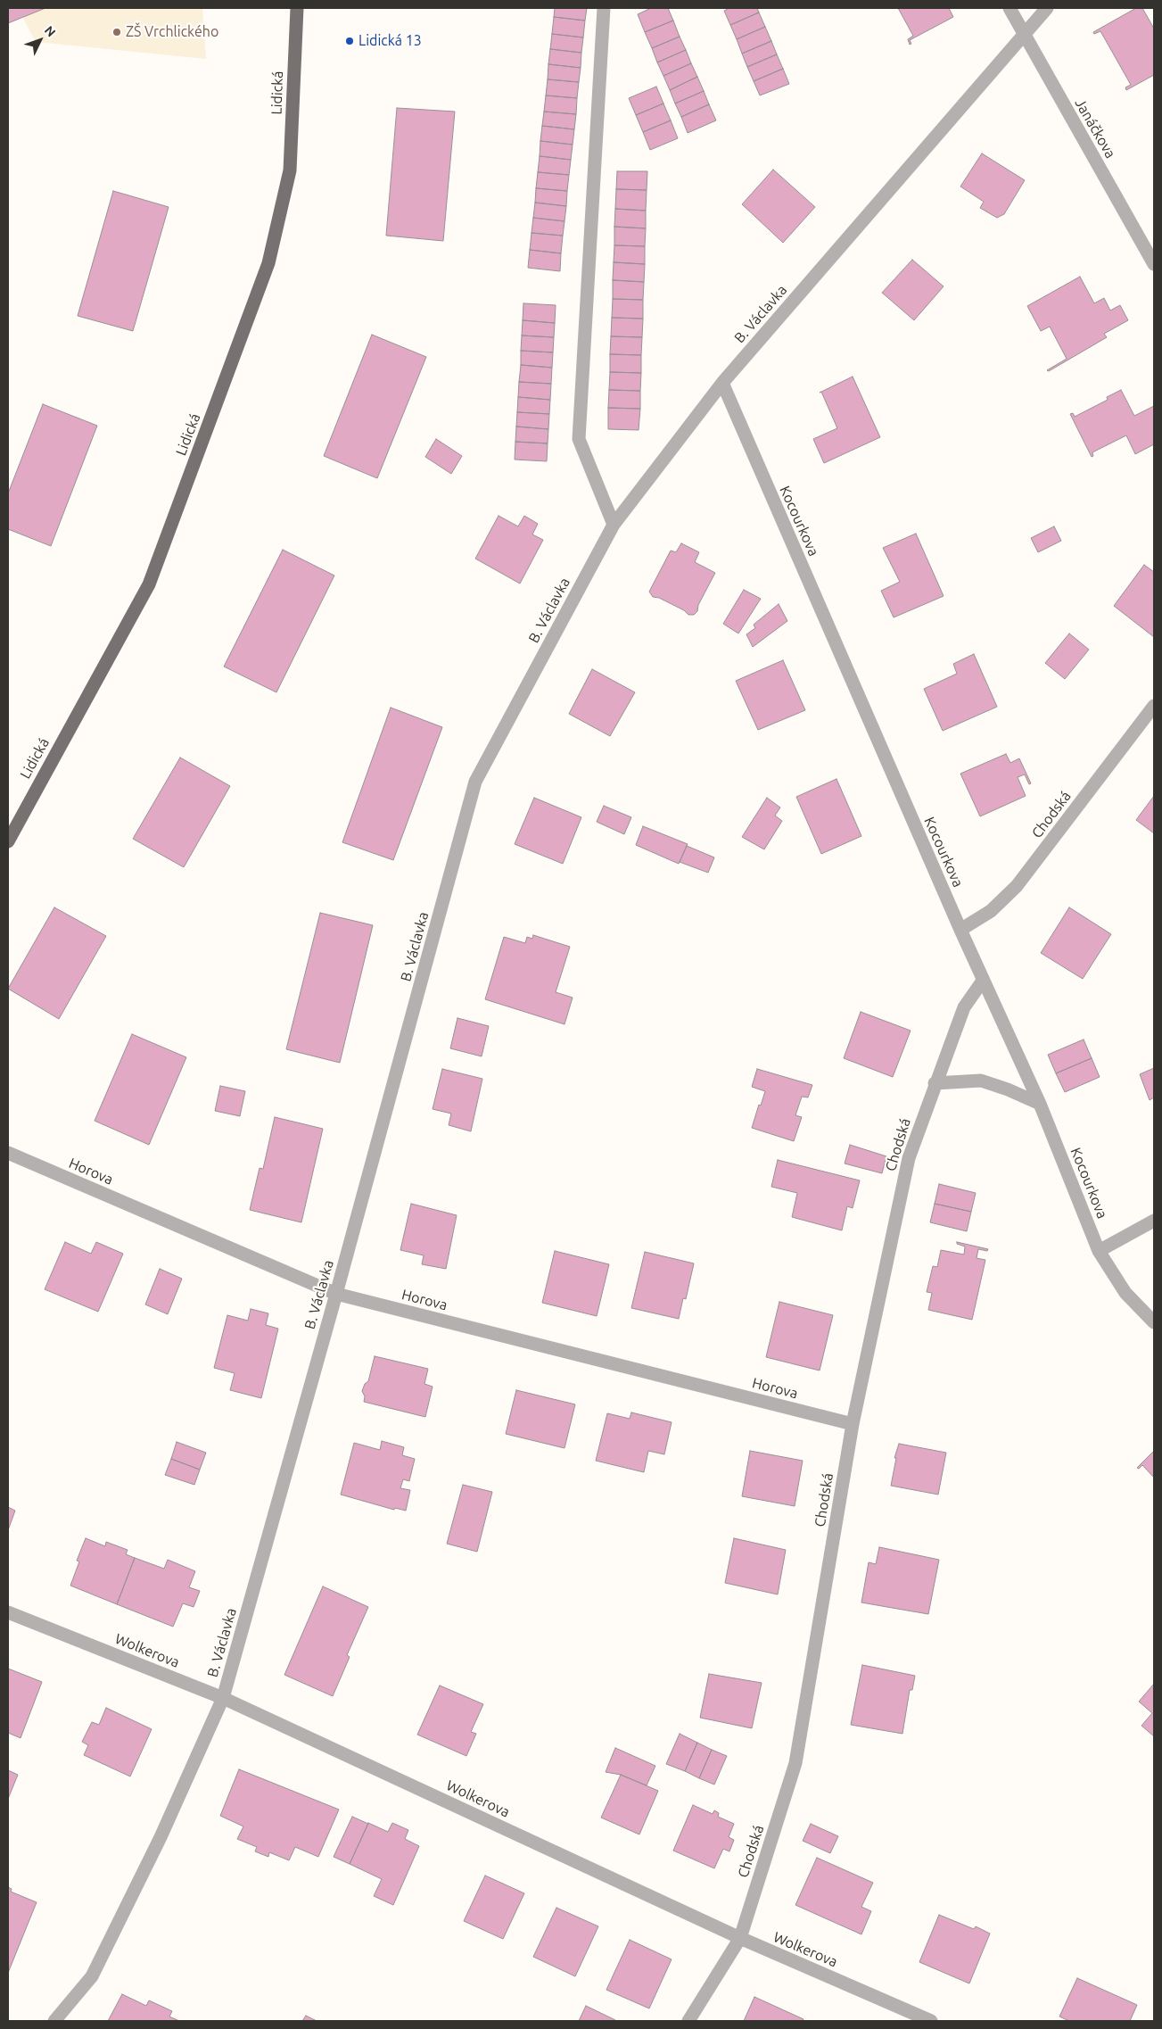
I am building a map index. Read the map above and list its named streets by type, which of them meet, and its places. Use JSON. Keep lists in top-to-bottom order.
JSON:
{
  "streets": {
    "main road": ["Lidická"],
    "street": [
      "Janáčkova",
      "B. Václavka",
      "Kocourkova",
      "Chodská",
      "Horova",
      "Wolkerova"
    ]
  },
  "crossings": [
    ["Janáčkova", "B. Václavka"],
    ["B. Václavka", "Kocourkova"],
    ["B. Václavka", "Horova"],
    ["B. Václavka", "Wolkerova"],
    ["Kocourkova", "Chodská"],
    ["Chodská", "Horova"],
    ["Chodská", "Wolkerova"]
  ],
  "places": ["ZŠ Vrchlického", "Lidická 13"],
  "north": "top right"
}
